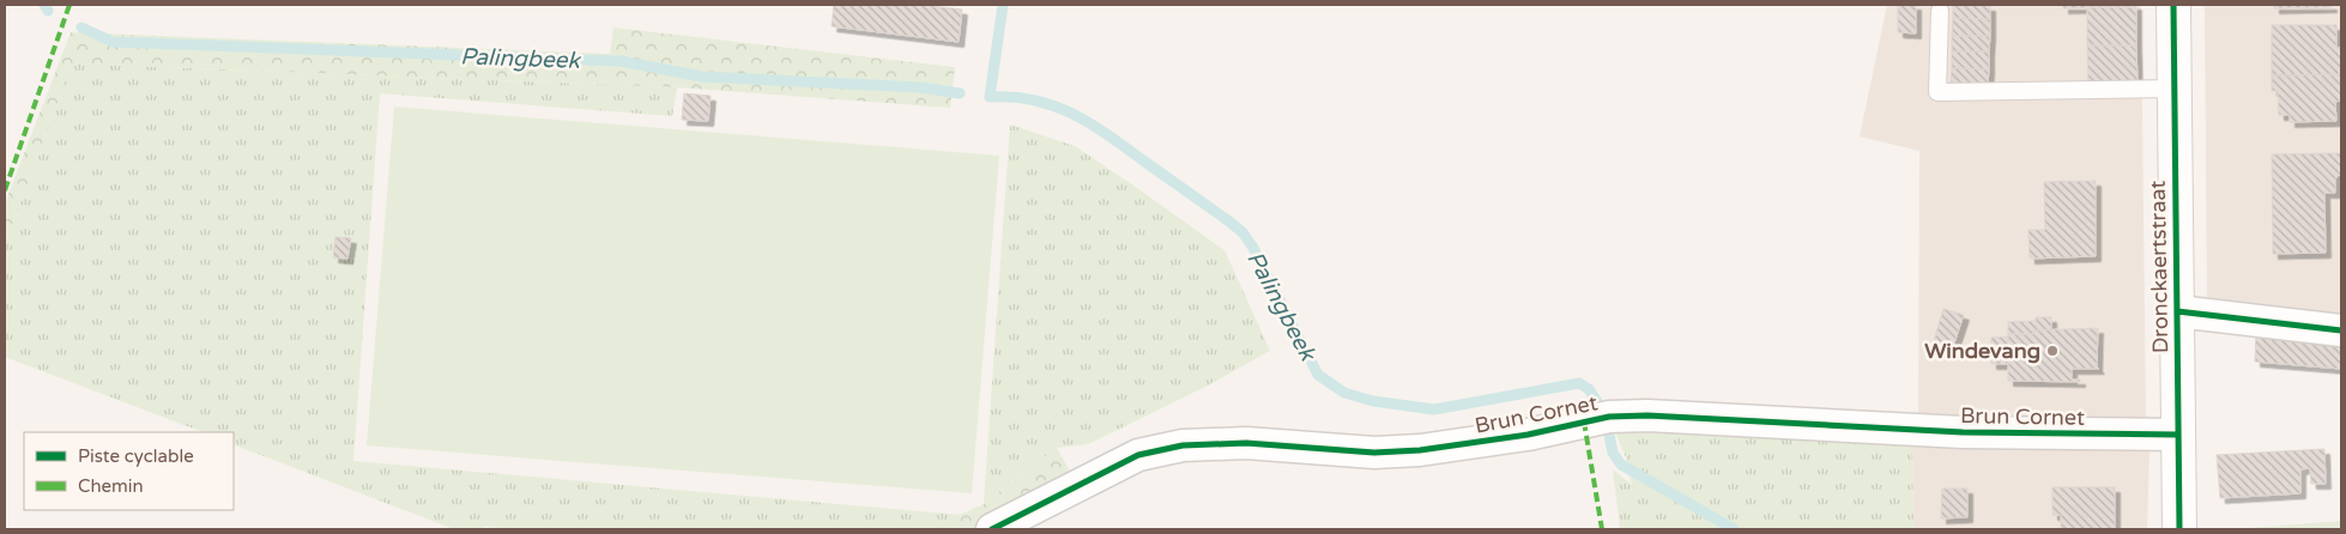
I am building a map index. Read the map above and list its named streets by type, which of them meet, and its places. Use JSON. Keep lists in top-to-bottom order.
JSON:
{
  "streets": {
    "main road": ["Dronckaertstraat"],
    "street": ["Brun Cornet"]
  },
  "crossings": [
    ["Dronckaertstraat", "Brun Cornet"]
  ],
  "water": ["Palingbeek"],
  "places": ["Windevang"],
  "legend": ["Piste cyclable", "Chemin"]
}
